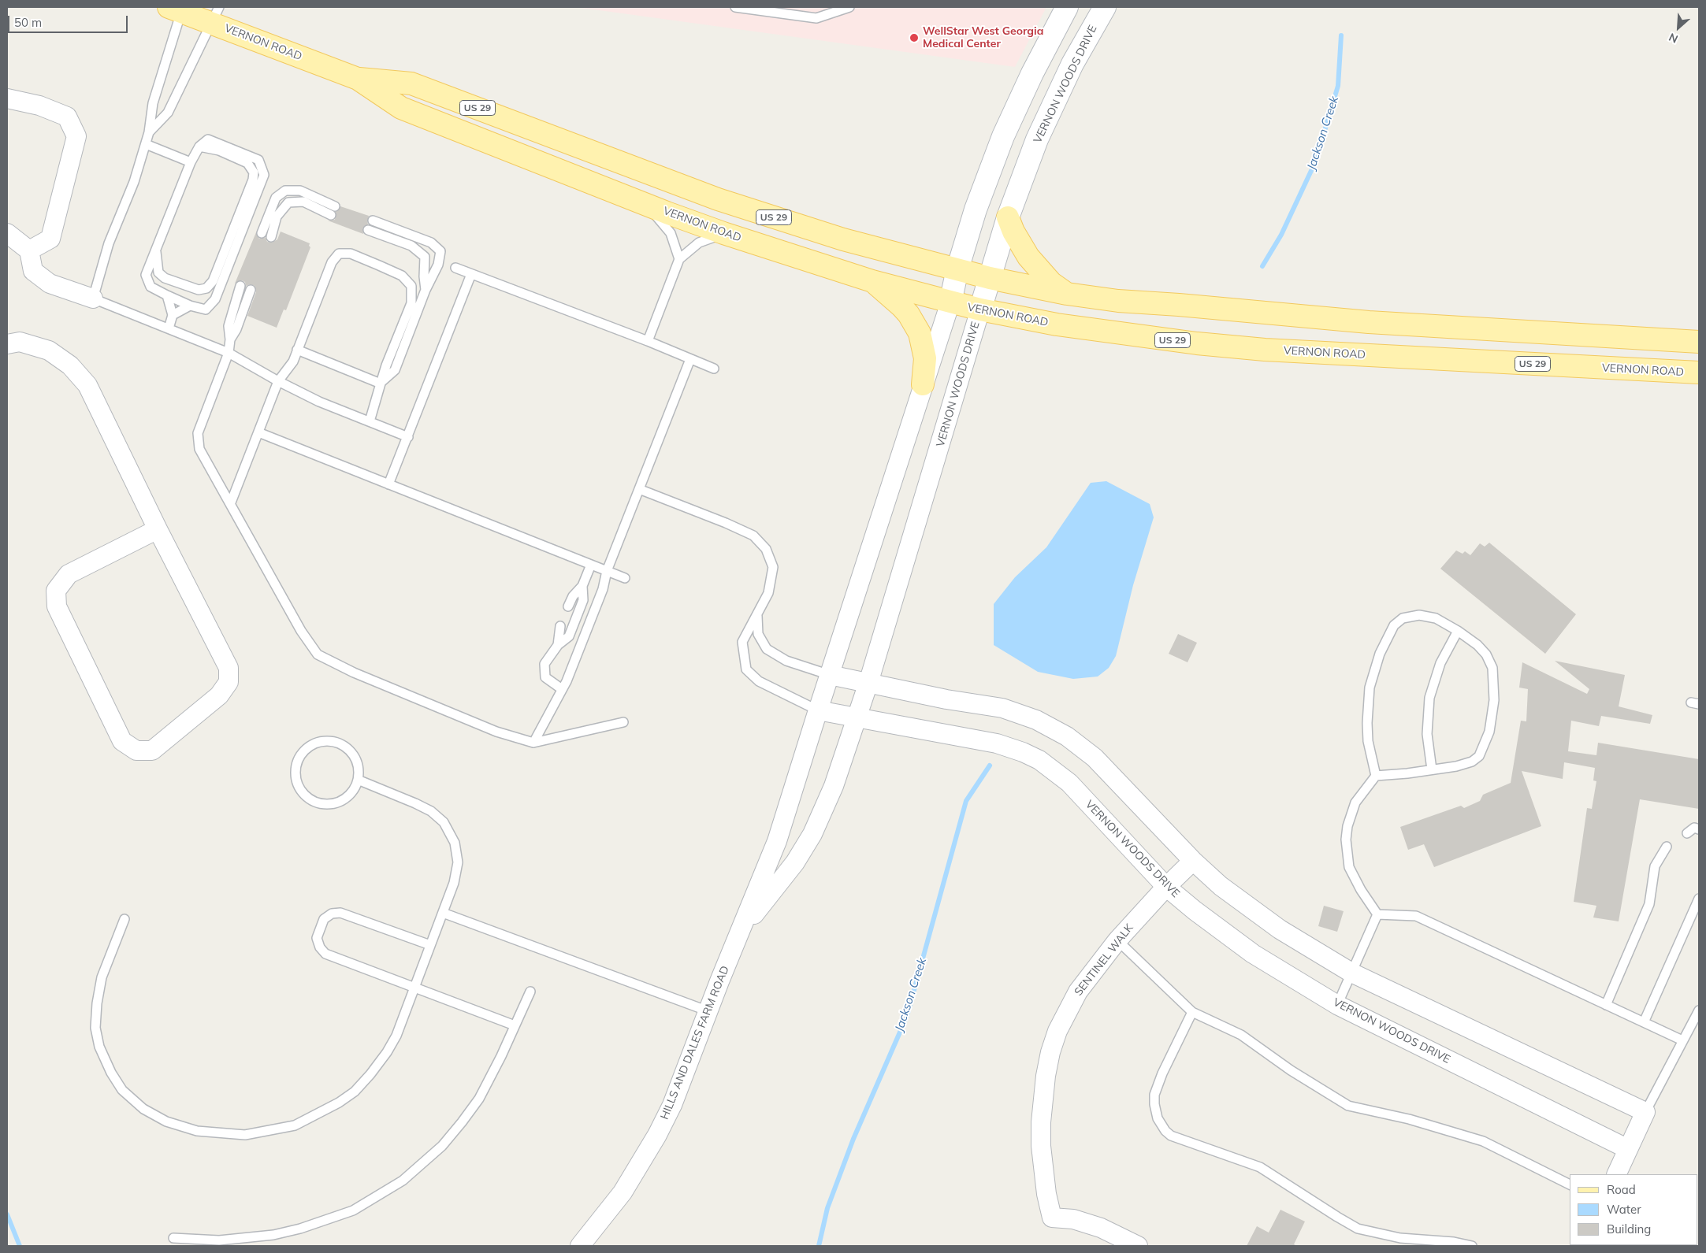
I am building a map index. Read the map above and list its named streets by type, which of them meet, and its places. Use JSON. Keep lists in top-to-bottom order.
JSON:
{
  "streets": {
    "main road": ["VERNON ROAD", "US 29"],
    "street": ["VERNON WOODS DRIVE", "SENTINEL WALK", "HILLS AND DALES FARM ROAD"]
  },
  "crossings": [
    ["VERNON ROAD", "VERNON WOODS DRIVE"],
    ["VERNON WOODS DRIVE", "SENTINEL WALK"],
    ["VERNON WOODS DRIVE", "HILLS AND DALES FARM ROAD"]
  ],
  "water": ["Jackson Creek"],
  "places": ["WellStar West Georgia Medical Center"],
  "legend": ["Road", "Water", "Building"],
  "scale_bar": "50 m",
  "north": "bottom left"
}
